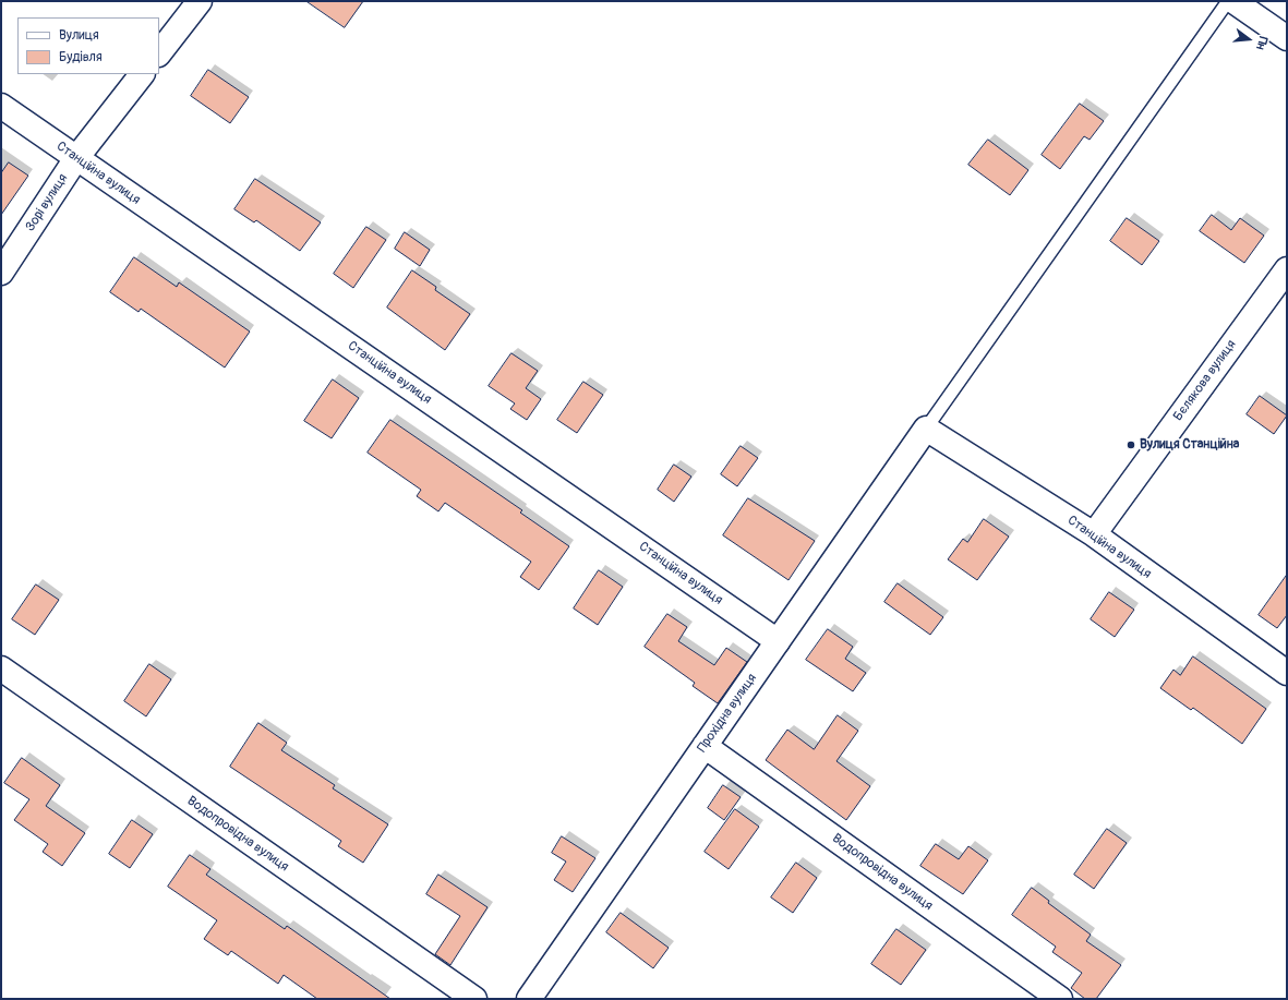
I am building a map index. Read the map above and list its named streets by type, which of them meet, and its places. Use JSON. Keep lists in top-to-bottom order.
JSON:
{
  "streets": {
    "street": [
      "Станційна вулиця",
      "Зорі вулиця",
      "Бєлякова вулиця",
      "Прохідна вулиця",
      "Водопровідна вулиця"
    ]
  },
  "crossings": [
    ["Станційна вулиця", "Зорі вулиця"],
    ["Станційна вулиця", "Бєлякова вулиця"],
    ["Станційна вулиця", "Прохідна вулиця"],
    ["Прохідна вулиця", "Водопровідна вулиця"]
  ],
  "places": ["Вулиця Станційна"],
  "legend": ["Вулиця", "Будівля"],
  "north": "right"
}
